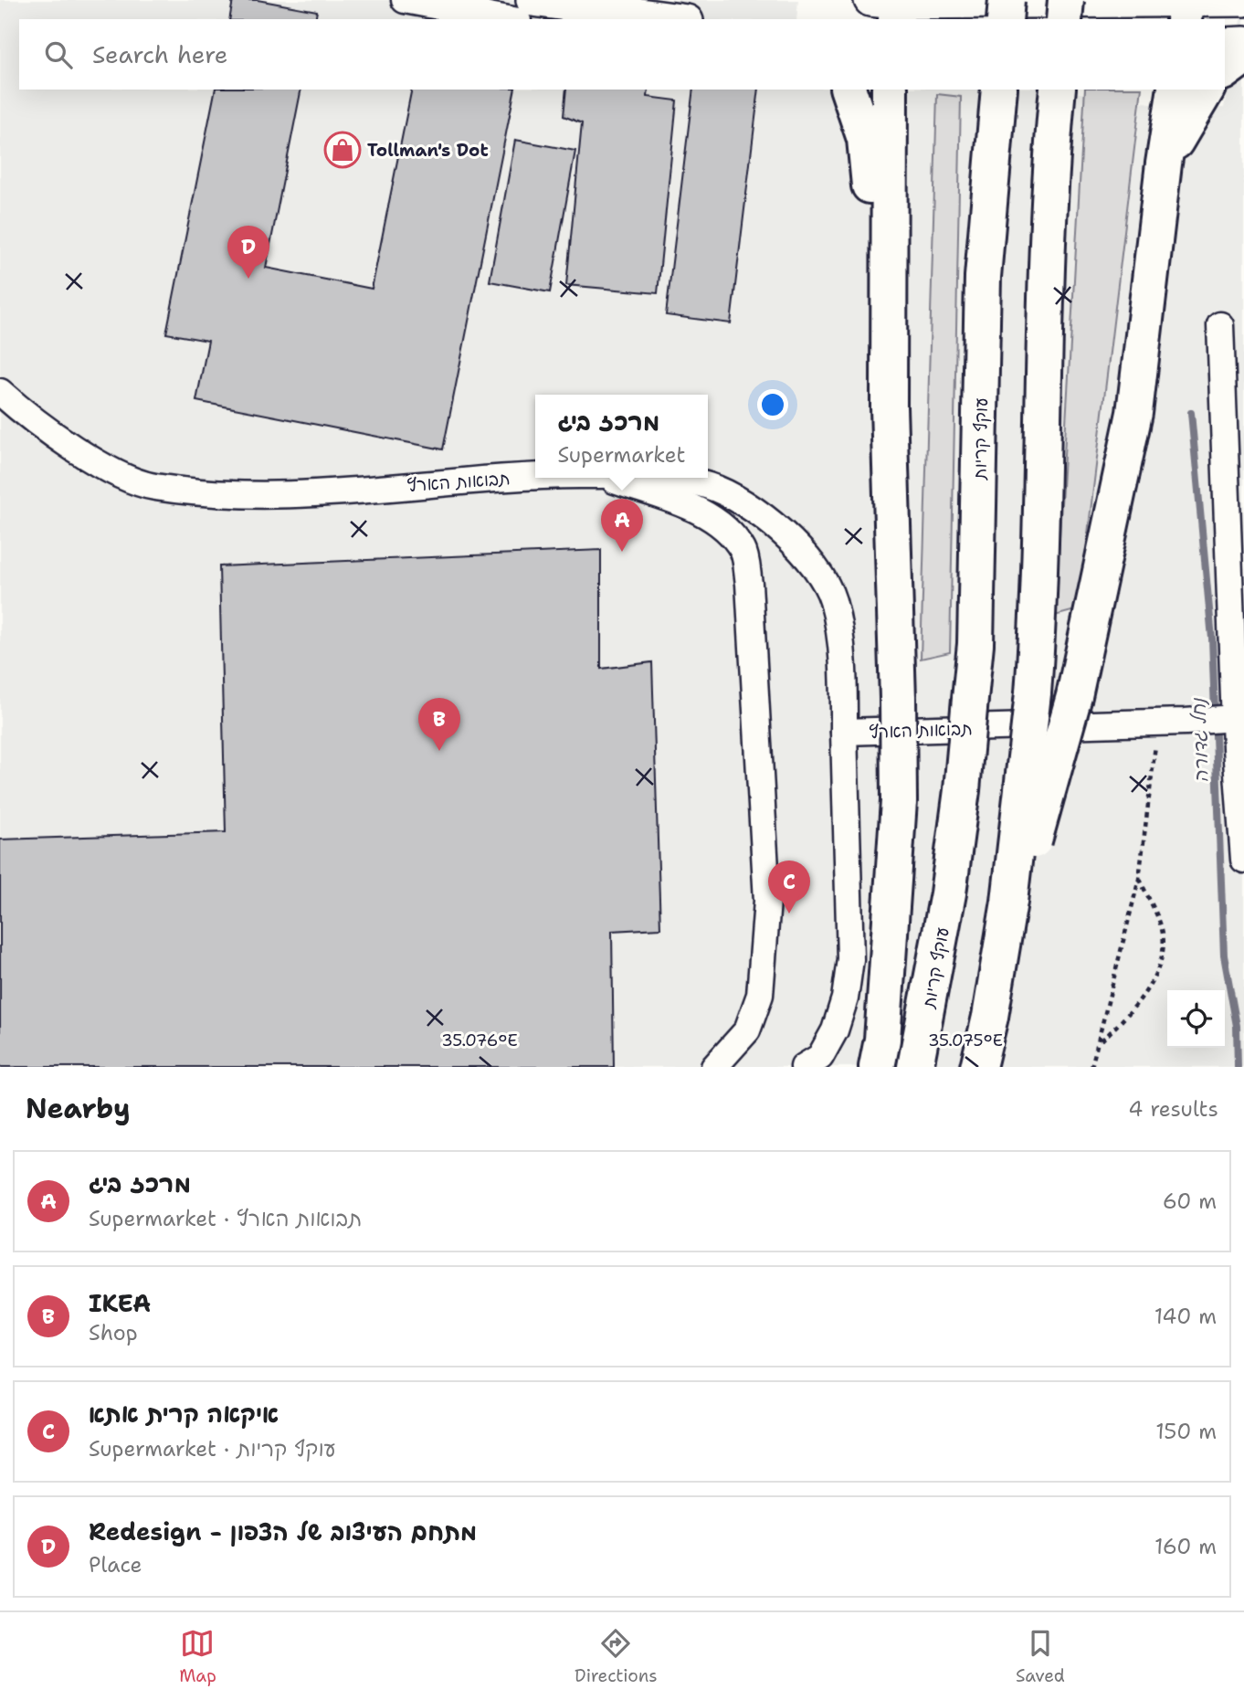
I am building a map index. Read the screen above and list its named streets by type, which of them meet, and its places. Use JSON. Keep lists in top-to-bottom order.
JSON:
{
  "streets": {
    "highway": ["עוקף קריות"],
    "street": ["תבואות הארץ"]
  },
  "water": ["נחל גדורה"],
  "places": {
    "shop": ["Tollman's Dot"]
  },
  "page": {
    "search": "Search here",
    "pins": [
      "D",
      "A",
      "B",
      "C"
    ],
    "popup": ["מרכז ביג", "Supermarket"],
    "heading": ["Nearby", "4 results"],
    "list": [
      {
        "mark": "A",
        "name": "מרכז ביג",
        "note": "Supermarket · תבואות הארץ",
        "value": "60 m"
      },
      {
        "mark": "B",
        "name": "IKEA",
        "note": "Shop",
        "value": "140 m"
      },
      {
        "mark": "C",
        "name": "איקאה קרית אתא",
        "note": "Supermarket · עוקף קריות",
        "value": "150 m"
      },
      {
        "mark": "D",
        "name": "Redesign - מתחם העיצוב של הצפון",
        "note": "Place",
        "value": "160 m"
      }
    ],
    "nav": ["Map", "Directions", "Saved"]
  },
  "coordinates": ["35.076°E", "35.075°E"]
}
